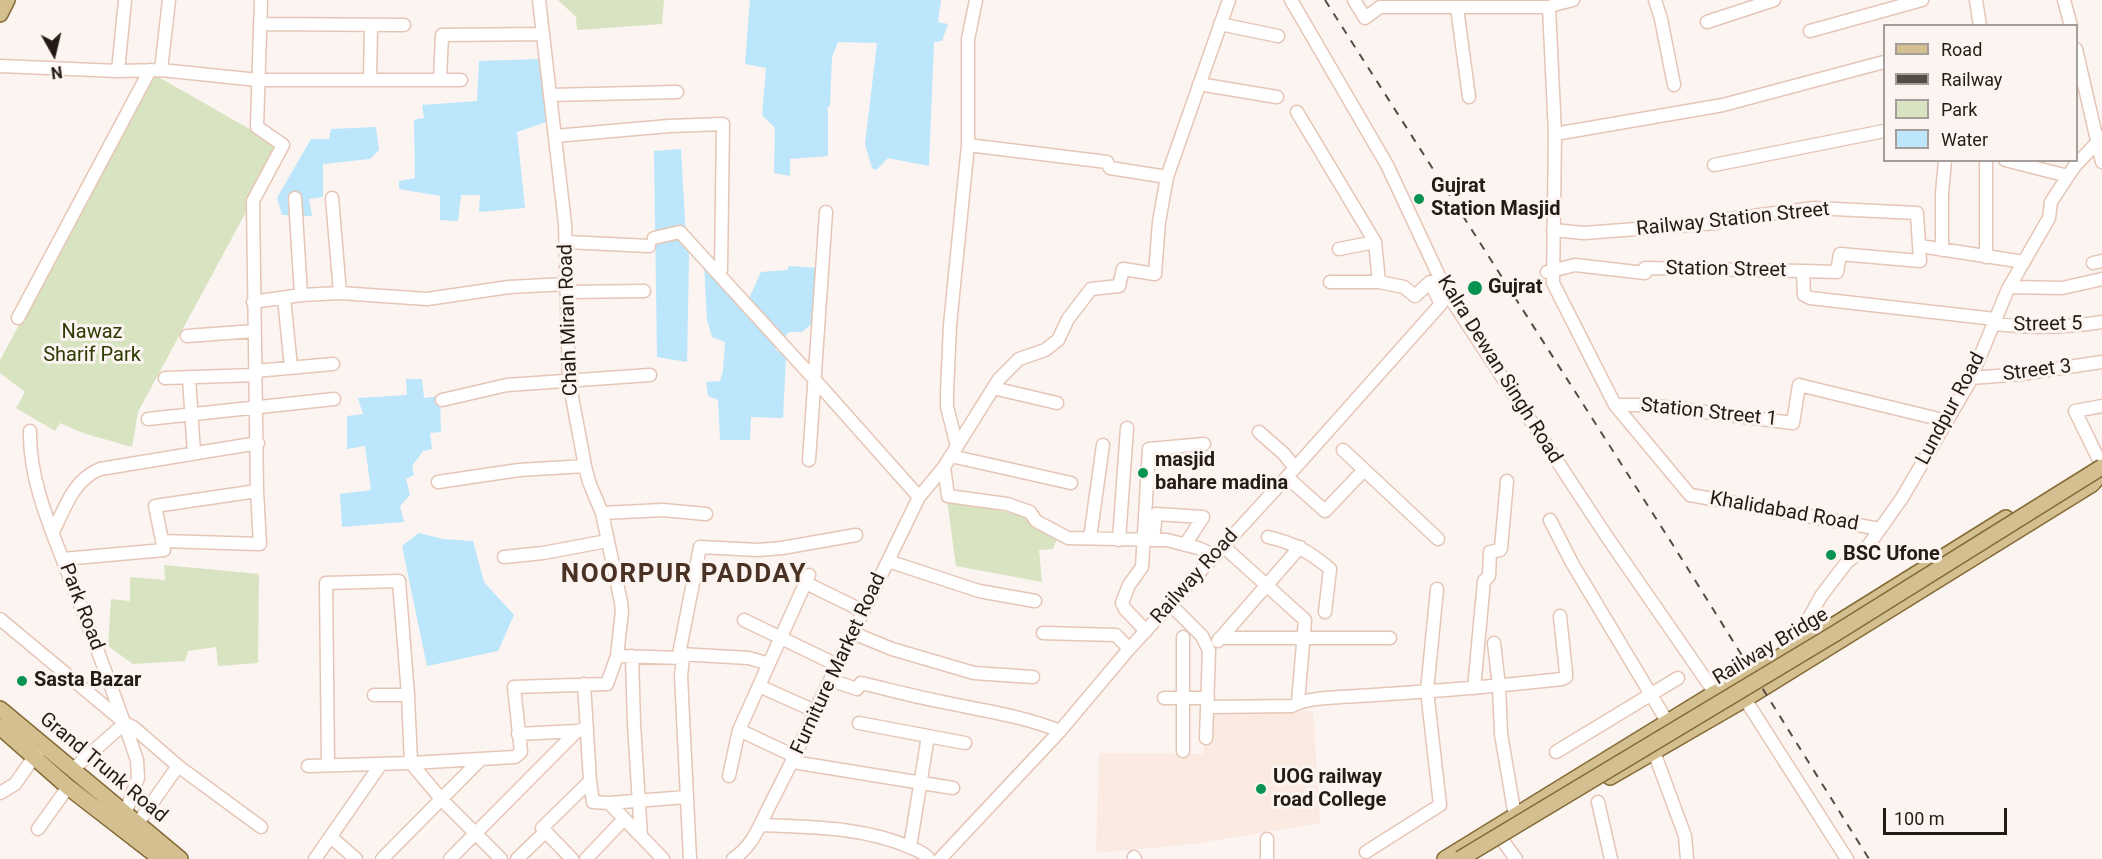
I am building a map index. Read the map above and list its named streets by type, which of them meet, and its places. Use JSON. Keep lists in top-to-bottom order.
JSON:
{
  "streets": {
    "main road": ["Railway Bridge", "Grand Trunk Road"],
    "street": [
      "Railway Station Street",
      "Station Street",
      "Chah Miran Road",
      "Street 5",
      "Kalra Dewan Singh Road",
      "Street 3",
      "Lundpur Road",
      "Station Street 1",
      "Khalidabad Road",
      "Railway Road",
      "Park Road",
      "Furniture Market Road"
    ]
  },
  "crossings": [
    ["Station Street", "Street 5"],
    ["Station Street", "Lundpur Road"],
    ["Station Street", "Khalidabad Road"],
    ["Street 5", "Lundpur Road"],
    ["Kalra Dewan Singh Road", "Railway Road"],
    ["Street 3", "Lundpur Road"],
    ["Lundpur Road", "Station Street 1"],
    ["Lundpur Road", "Khalidabad Road"],
    ["Station Street 1", "Khalidabad Road"],
    ["Park Road", "Grand Trunk Road"]
  ],
  "districts": ["NOORPUR PADDAY"],
  "parks": ["Nawaz Sharif Park"],
  "places": [
    "Gujrat Station Masjid",
    "Gujrat",
    "masjid bahare madina",
    "BSC Ufone",
    "Sasta Bazar",
    "UOG railway road College"
  ],
  "legend": [
    "Road",
    "Railway",
    "Park",
    "Water"
  ],
  "scale_bar": "100 m",
  "north": "bottom"
}
